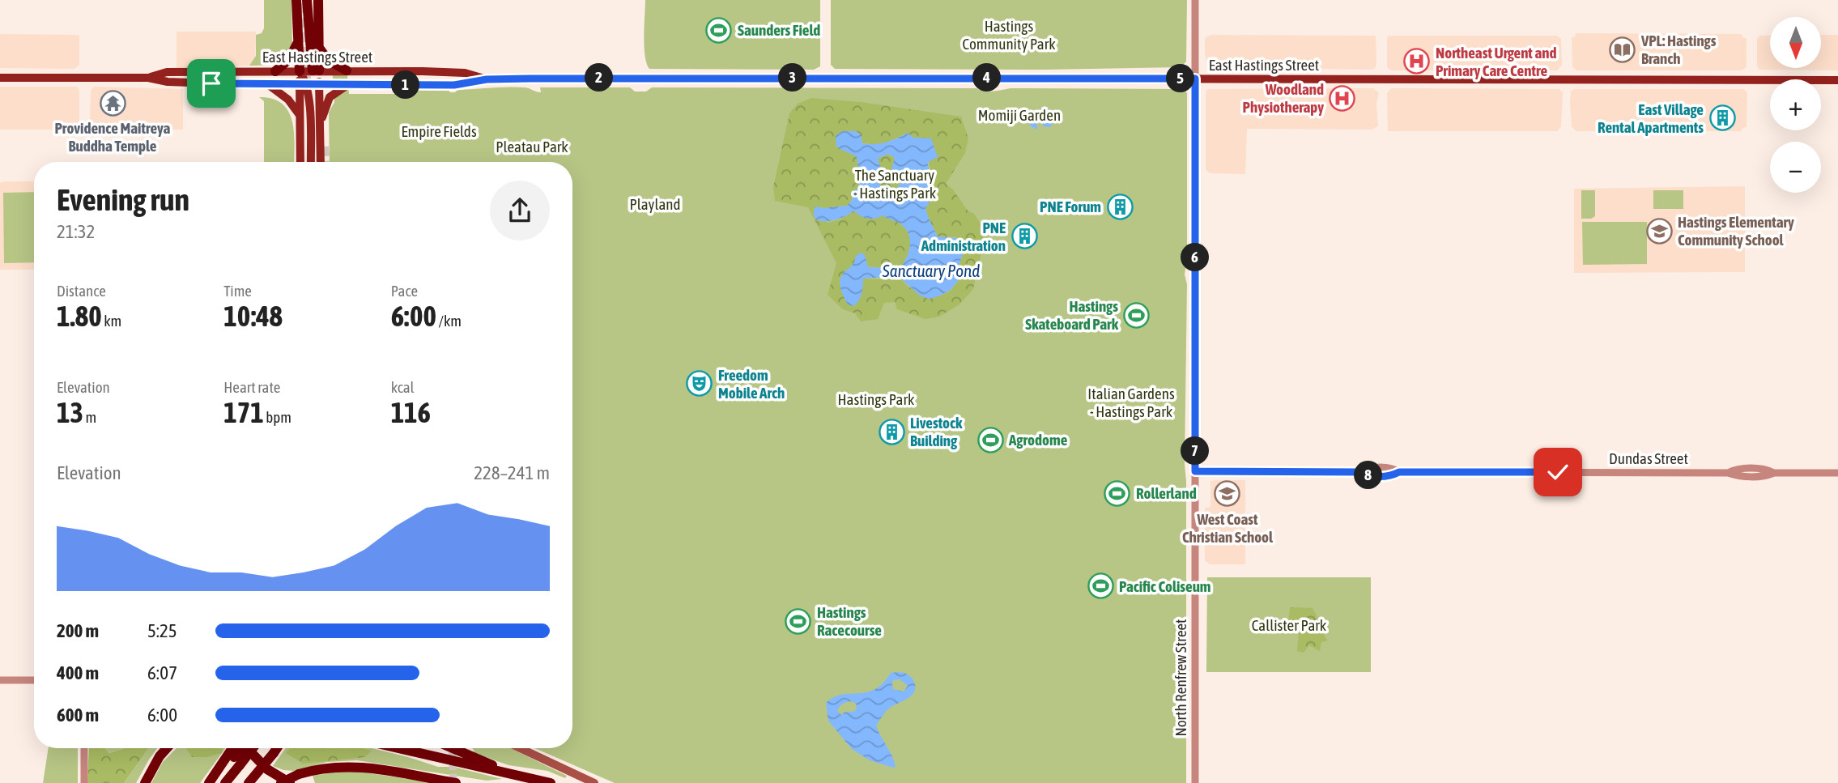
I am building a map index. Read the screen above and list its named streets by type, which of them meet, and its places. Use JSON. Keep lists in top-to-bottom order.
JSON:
{
  "streets": {
    "main road": ["East Hastings Street"],
    "street": ["Dundas Street", "North Renfrew Street"]
  },
  "crossings": [
    ["East Hastings Street", "North Renfrew Street"],
    ["Dundas Street", "North Renfrew Street"]
  ],
  "water": ["Sanctuary Pond"],
  "parks": [
    "Hastings Community Park",
    "Momiji Garden",
    "Empire Fields",
    "Pleatau Park",
    "The Sanctuary - Hastings Park",
    "Playland",
    "Italian Gardens - Hastings Park",
    "Hastings Park",
    "Callister Park"
  ],
  "places": {
    "sports": [
      "Saunders Field",
      "Hastings Skateboard Park",
      "Agrodome",
      "Rollerland",
      "Pacific Coliseum",
      "Hastings Racecourse"
    ],
    "library": ["VPL: Hastings Branch"],
    "hospital": ["Northeast Urgent and Primary Care Centre", "Woodland Physiotherapy"],
    "temple": ["Providence Maitreya Buddha Temple"],
    "building": [
      "East Village Rental Apartments",
      "PNE Forum",
      "PNE Administration",
      "Livestock Building"
    ],
    "school or university": ["Hastings Elementary Community School", "West Coast Christian School"],
    "theatre": ["Freedom Mobile Arch"]
  },
  "north": "bottom",
  "page": {
    "map_buttons": ["+", "−"],
    "pins": [
      "2",
      "3",
      "4",
      "5",
      "1",
      "6",
      "7",
      "8"
    ],
    "heading": ["Evening run", "21:32"],
    "stats": [
      ["Distance", "1.80 km"],
      ["Time", "10:48"],
      ["Pace", "6:00 /km"],
      ["Elevation", "13 m"],
      ["Heart rate", "171 bpm"],
      ["kcal", "116"]
    ],
    "chart": ["Elevation", "228–241 m"],
    "list": [
      {
        "name": "200 m",
        "note": "5:25"
      },
      {
        "name": "400 m",
        "note": "6:07"
      },
      {
        "name": "600 m",
        "note": "6:00"
      }
    ]
  }
}
